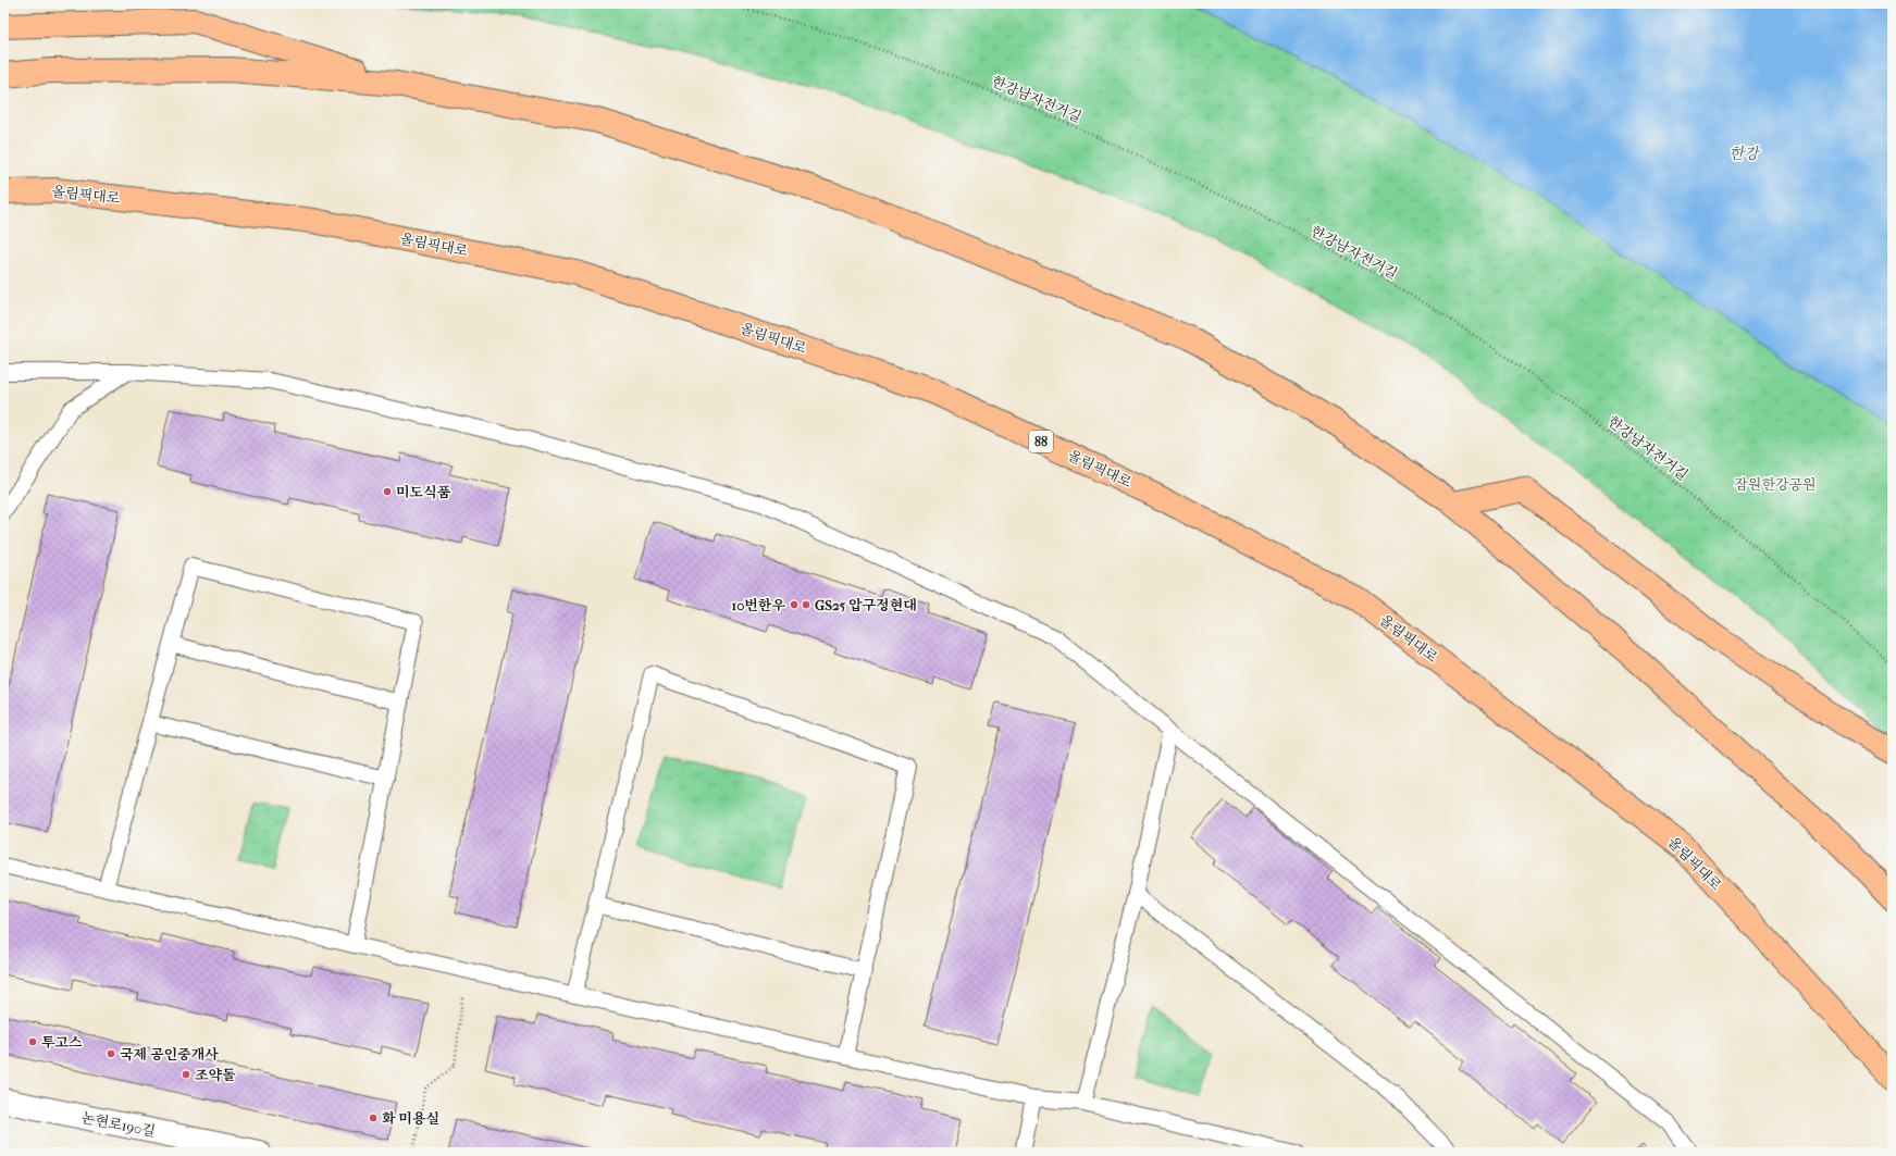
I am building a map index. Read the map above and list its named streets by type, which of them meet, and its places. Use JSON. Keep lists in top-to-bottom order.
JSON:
{
  "streets": {
    "highway": ["올림픽대로", "88"],
    "street": ["논현로190길"],
    "path": ["한강남자전거길"]
  },
  "water": ["한강"],
  "parks": ["잠원한강공원"],
  "places": [
    "미도식품",
    "10번한우",
    "GS25 압구정현대",
    "투고스",
    "국제 공인중개사",
    "조약돌",
    "화 미용실"
  ]
}
